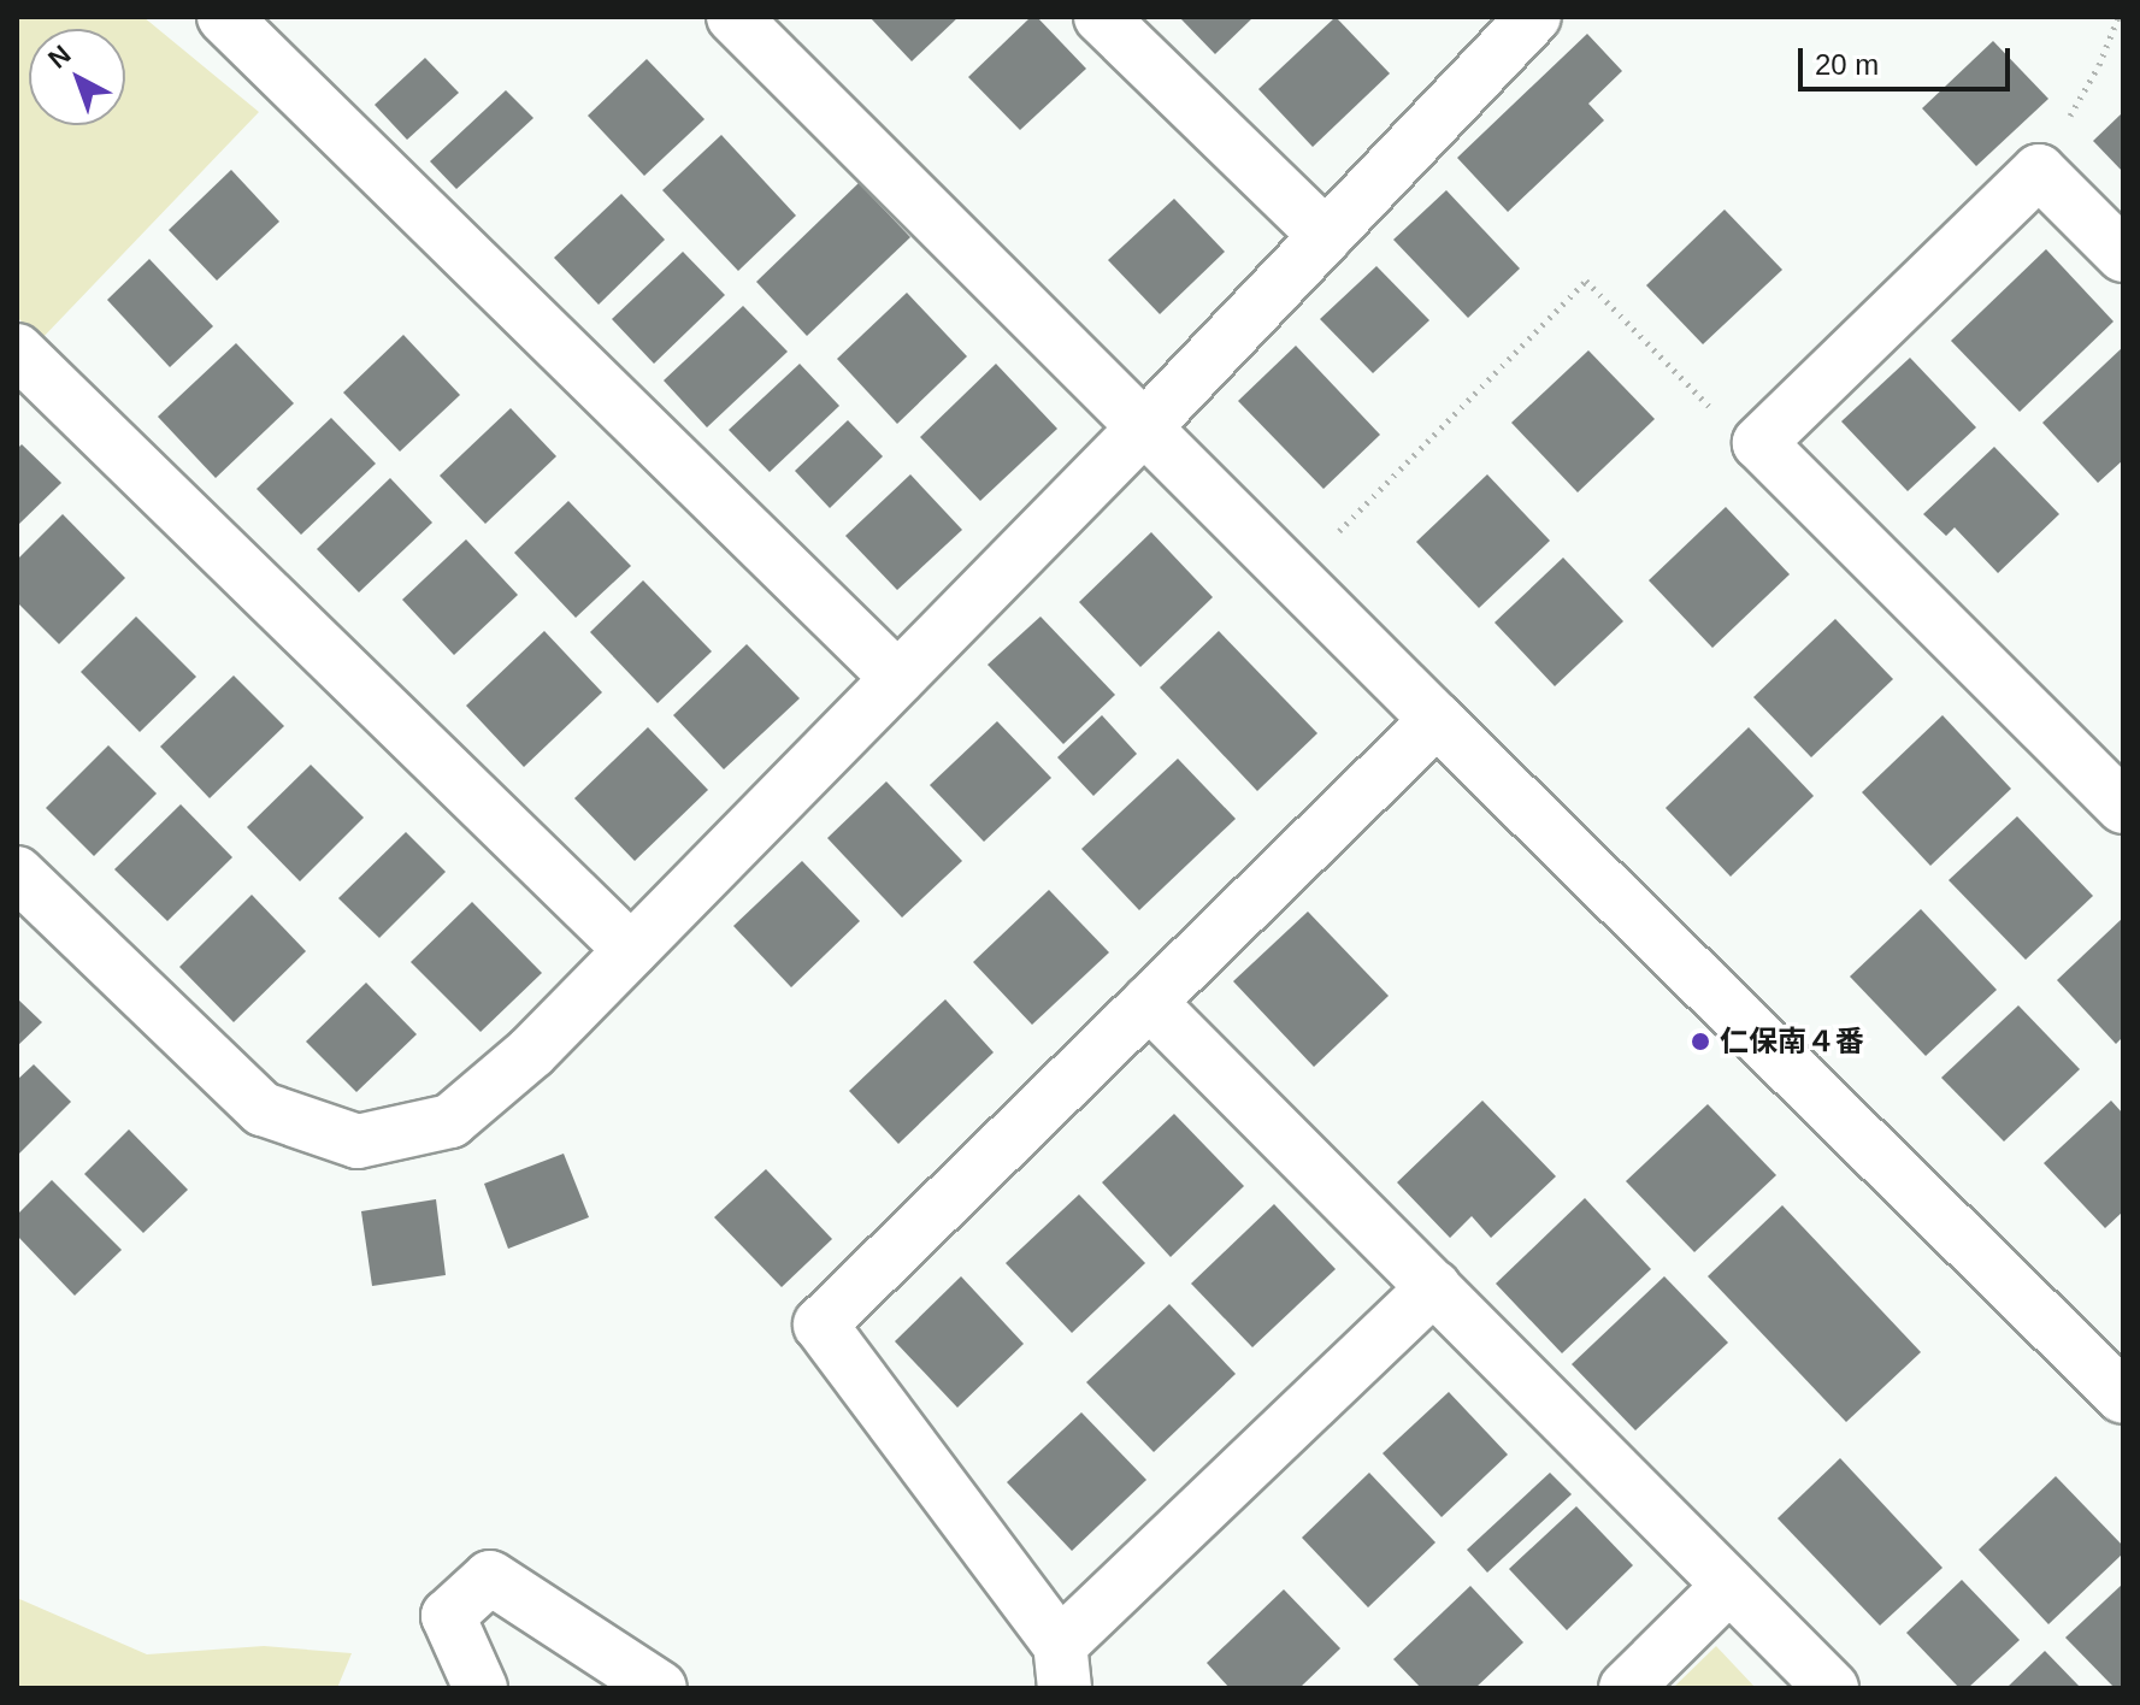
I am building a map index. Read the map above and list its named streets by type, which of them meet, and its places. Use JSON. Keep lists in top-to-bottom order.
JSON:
{
  "places": ["仁保南４番"],
  "scale_bar": "20 m",
  "north": "top left"
}
